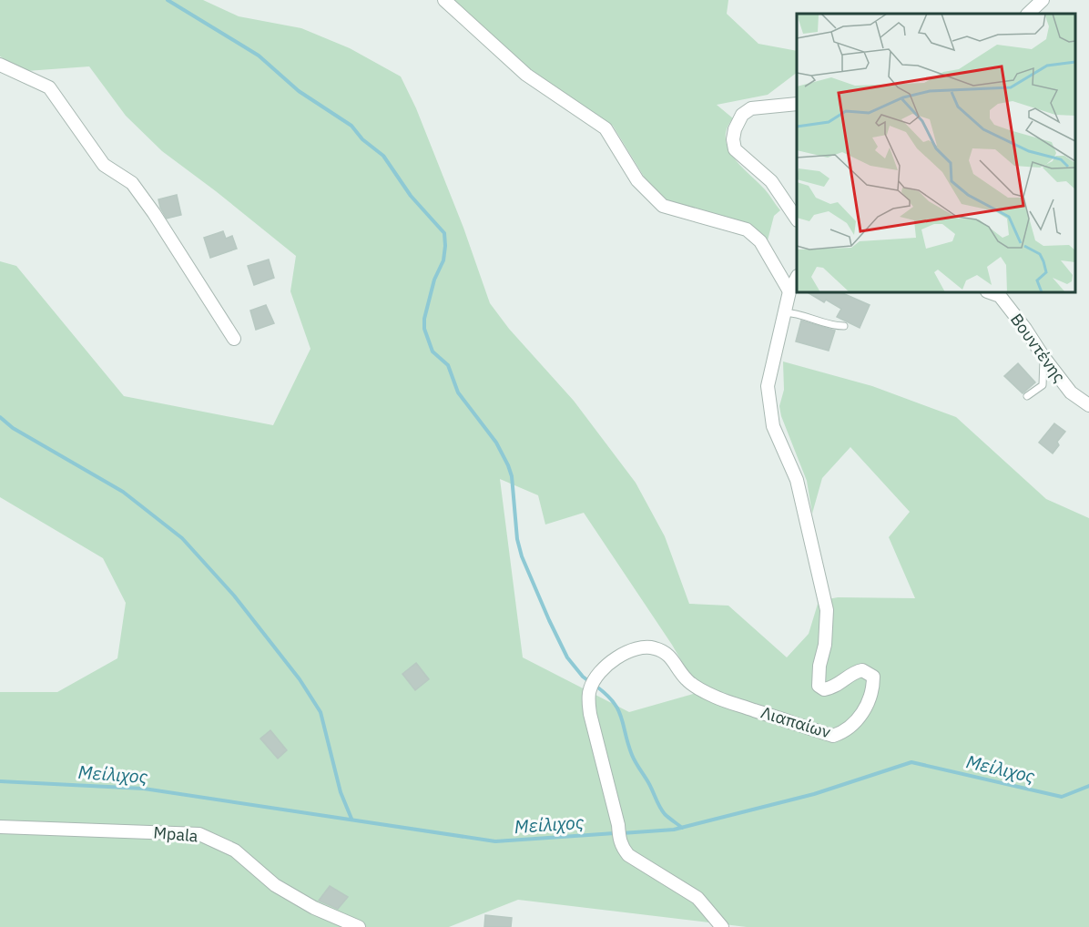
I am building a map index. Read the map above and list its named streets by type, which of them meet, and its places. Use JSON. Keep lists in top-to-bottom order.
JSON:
{
  "streets": {
    "street": ["Βουντένης", "Λιαπαίων", "Mpala"]
  },
  "water": ["Μείλιχος"]
}
